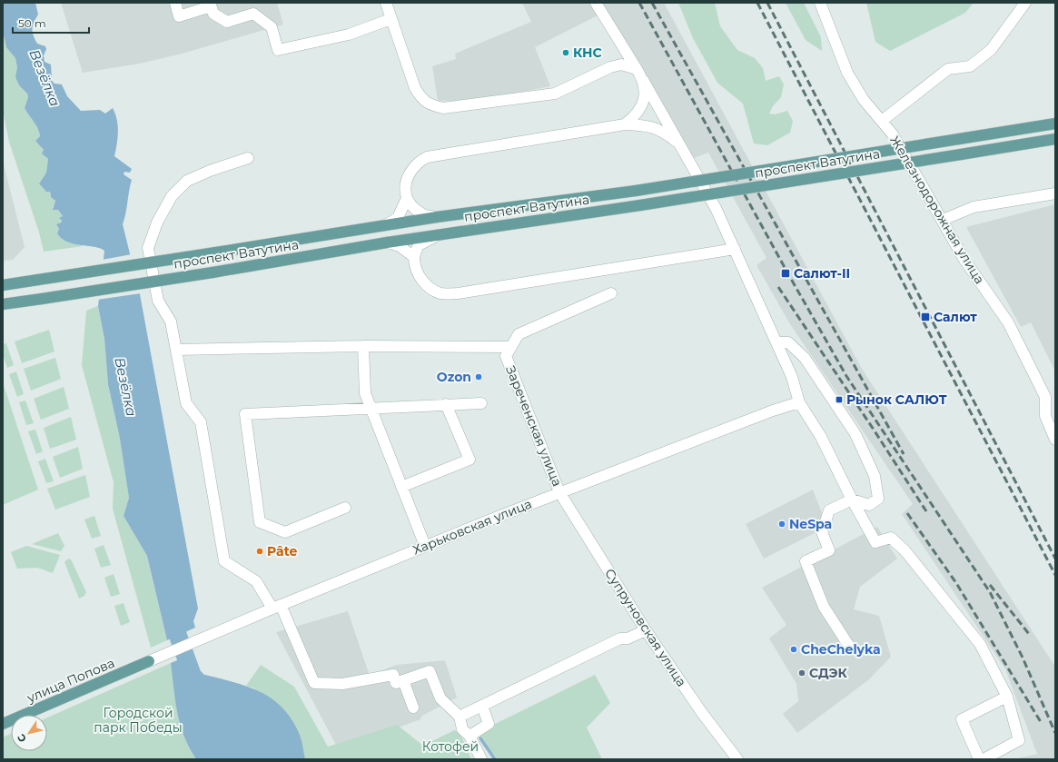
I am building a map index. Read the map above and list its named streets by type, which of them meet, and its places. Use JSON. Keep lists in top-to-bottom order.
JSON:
{
  "streets": {
    "main road": ["проспект Ватутина", "улица Попова"],
    "street": [
      "Железнодорожная улица",
      "Зареченская улица",
      "Харьковская улица",
      "Супруновская улица"
    ]
  },
  "crossings": [
    ["Зареченская улица", "Харьковская улица"],
    ["Зареченская улица", "Супруновская улица"],
    ["Харьковская улица", "Супруновская улица"],
    ["Харьковская улица", "улица Попова"]
  ],
  "water": ["Везёлка"],
  "parks": ["Городской парк Победы", "Котофей"],
  "places": {
    "other": [
      "КНС",
      "Ozon",
      "NeSpa",
      "Pâte",
      "CheChelyka",
      "СДЭК"
    ],
    "transit": ["Салют-II", "Салют", "Рынок САЛЮТ"]
  },
  "scale_bar": "50 m",
  "north": "bottom left"
}
